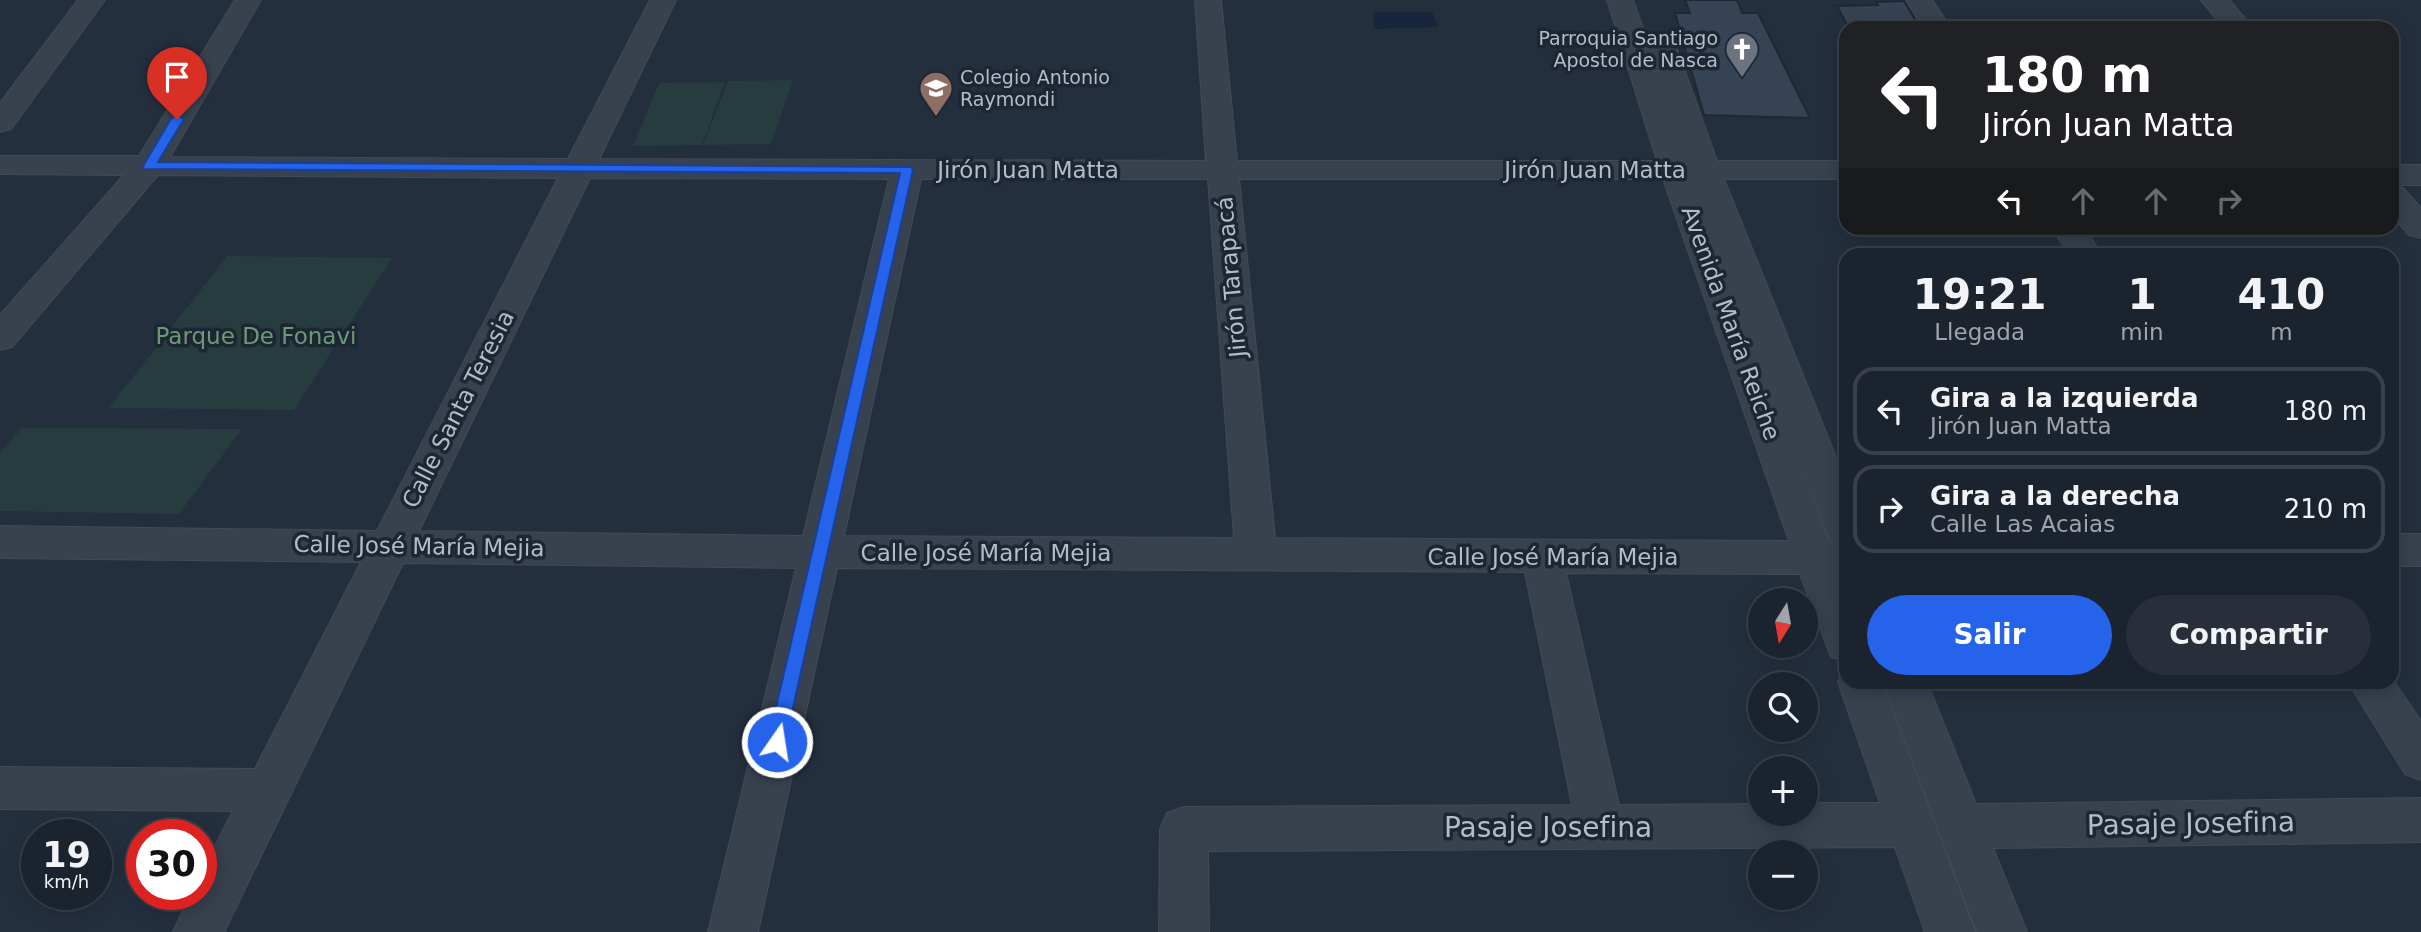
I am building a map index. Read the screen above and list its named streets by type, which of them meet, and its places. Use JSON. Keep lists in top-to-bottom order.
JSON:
{
  "streets": {
    "street": [
      "Jirón Juan Matta",
      "Jirón Tarapacá",
      "Avenida María Reiche",
      "Calle Santa Teresia",
      "Calle José María Mejia",
      "Pasaje Josefina"
    ]
  },
  "crossings": [
    ["Jirón Juan Matta", "Jirón Tarapacá"],
    ["Jirón Juan Matta", "Avenida María Reiche"],
    ["Jirón Juan Matta", "Calle Santa Teresia"],
    ["Jirón Tarapacá", "Calle José María Mejia"],
    ["Avenida María Reiche", "Calle José María Mejia"],
    ["Calle Santa Teresia", "Calle José María Mejia"]
  ],
  "parks": ["Parque De Fonavi"],
  "places": {
    "church": ["Parroquia Santiago Apostol de Nasca"],
    "school or university": ["Colegio Antonio Raymondi"]
  },
  "north": "bottom",
  "page": {
    "turn": ["180 m", "Jirón Juan Matta"],
    "eta": [
      "19:21",
      "Llegada",
      "1",
      "min",
      "410",
      "m"
    ],
    "list": [
      {
        "name": "Gira a la izquierda",
        "note": "Jirón Juan Matta",
        "value": "180 m"
      },
      {
        "name": "Gira a la derecha",
        "note": "Calle Las Acaias",
        "value": "210 m"
      }
    ],
    "buttons": ["Salir", "Compartir"],
    "map_buttons": ["+", "−"],
    "speed": "19 km/h",
    "limit": "30"
  }
}
